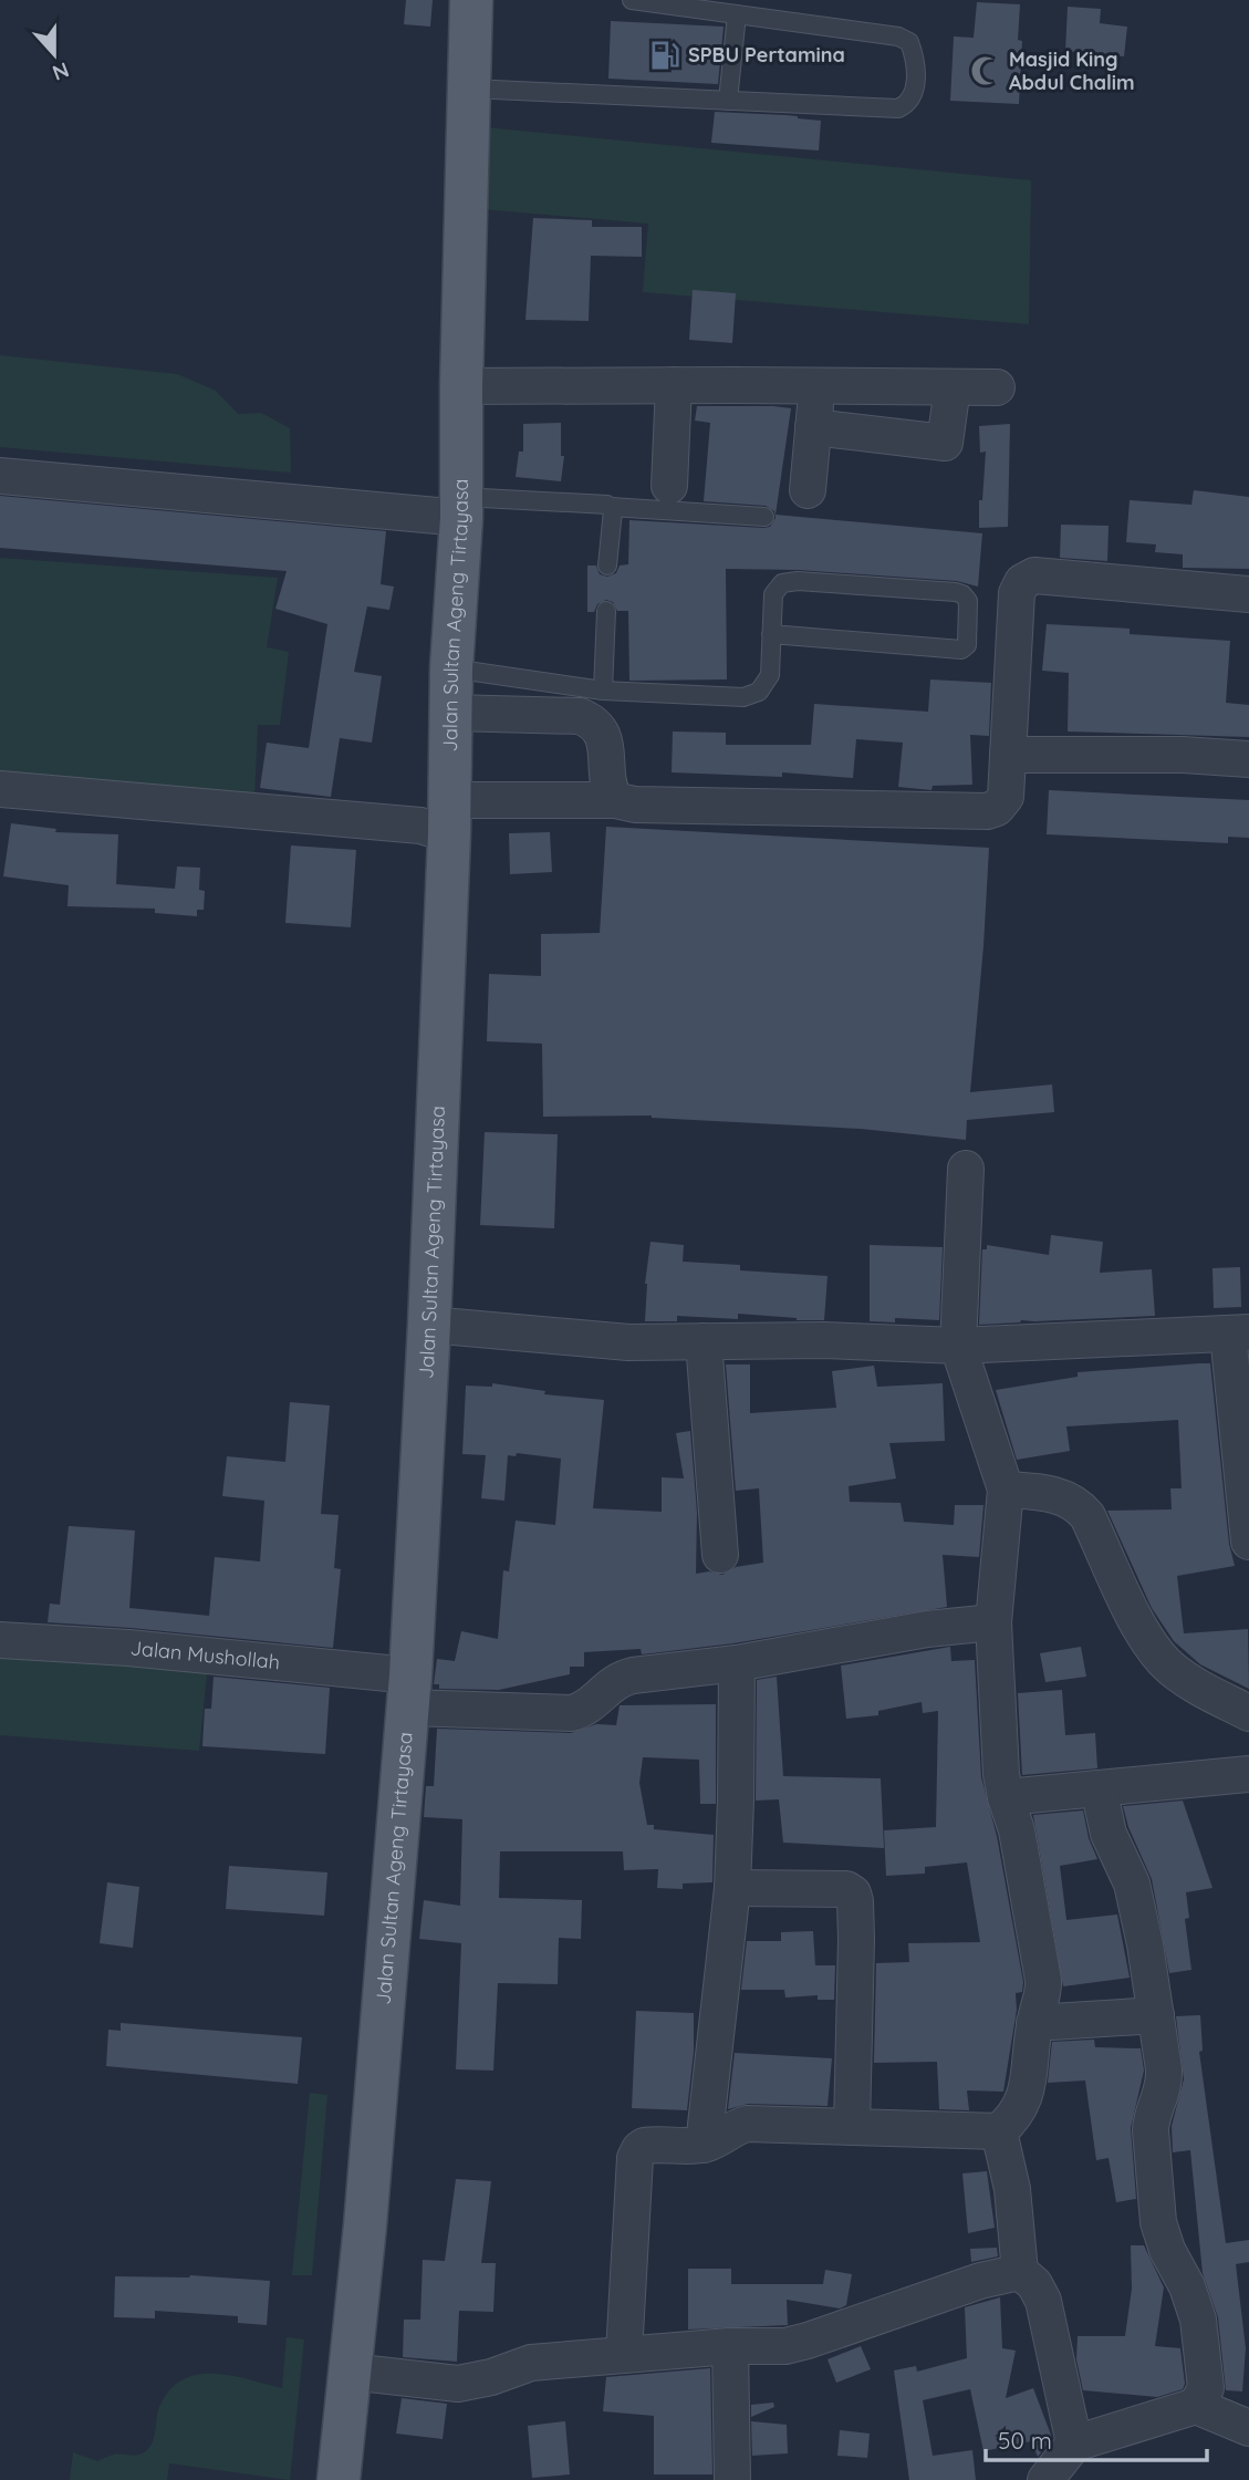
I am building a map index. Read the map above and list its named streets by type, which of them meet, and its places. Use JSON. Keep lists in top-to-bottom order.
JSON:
{
  "streets": {
    "main road": ["Jalan Sultan Ageng Tirtayasa"],
    "street": ["Jalan Mushollah"]
  },
  "crossings": [
    ["Jalan Sultan Ageng Tirtayasa", "Jalan Mushollah"]
  ],
  "places": {
    "fuel station": ["SPBU Pertamina"],
    "mosque": ["Masjid King Abdul Chalim"]
  },
  "scale_bar": "50 m",
  "north": "bottom"
}
